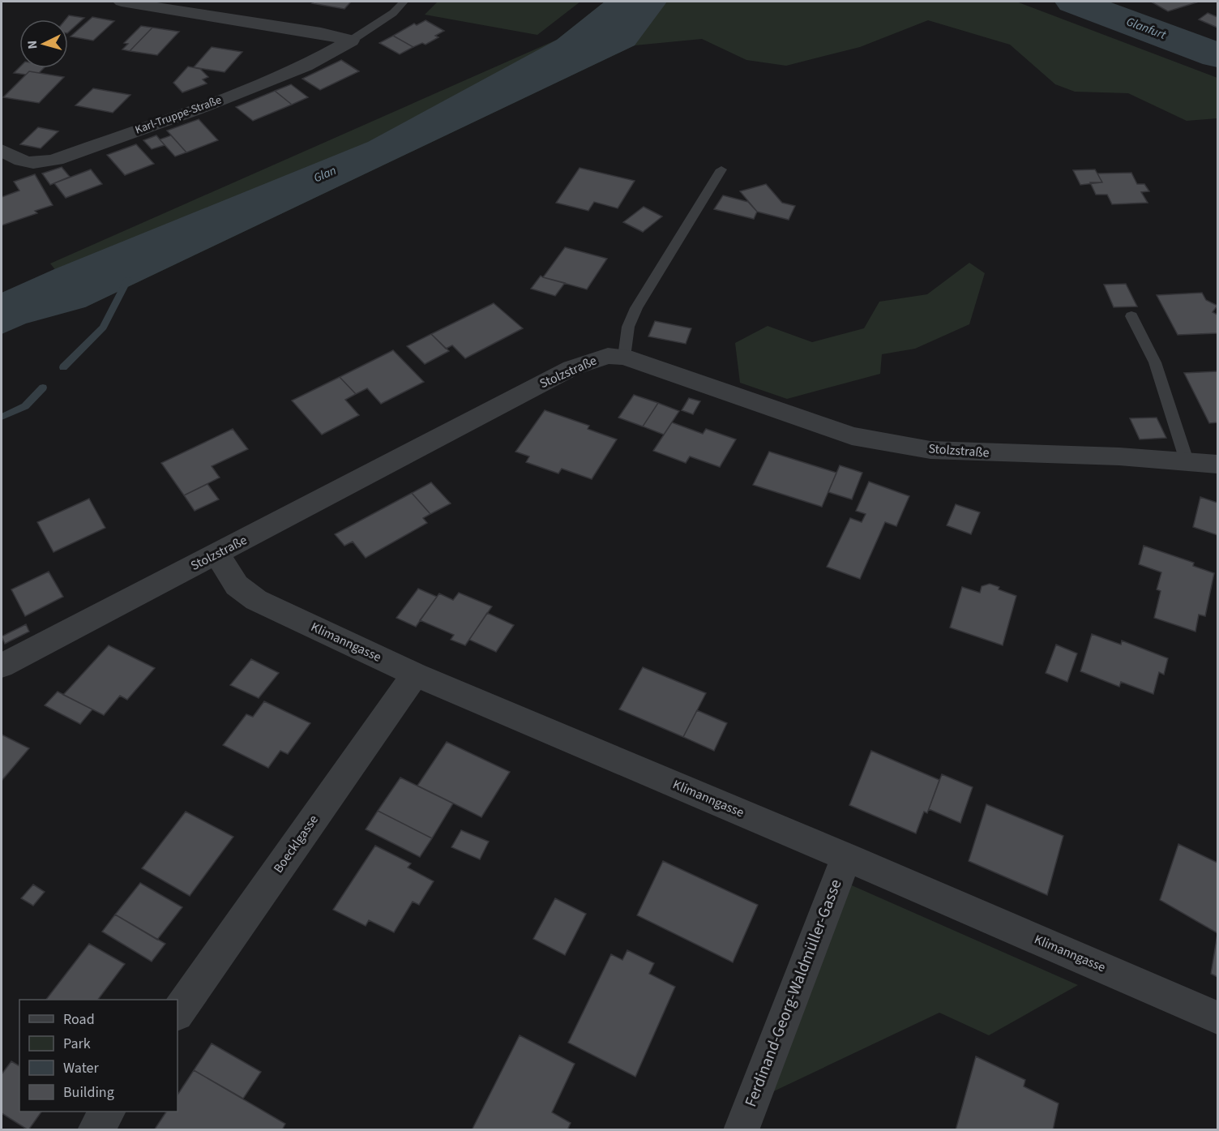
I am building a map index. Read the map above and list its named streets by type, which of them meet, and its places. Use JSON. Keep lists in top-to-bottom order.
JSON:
{
  "streets": {
    "street": [
      "Karl-Truppe-Straße",
      "Stolzstraße",
      "Klimanngasse",
      "Boecklgasse",
      "Ferdinand-Georg-Waldmüller-Gasse"
    ]
  },
  "crossings": [
    ["Stolzstraße", "Klimanngasse"],
    ["Klimanngasse", "Boecklgasse"],
    ["Klimanngasse", "Ferdinand-Georg-Waldmüller-Gasse"]
  ],
  "water": ["Glanfurt", "Glan"],
  "legend": [
    "Road",
    "Park",
    "Water",
    "Building"
  ],
  "north": "left"
}
